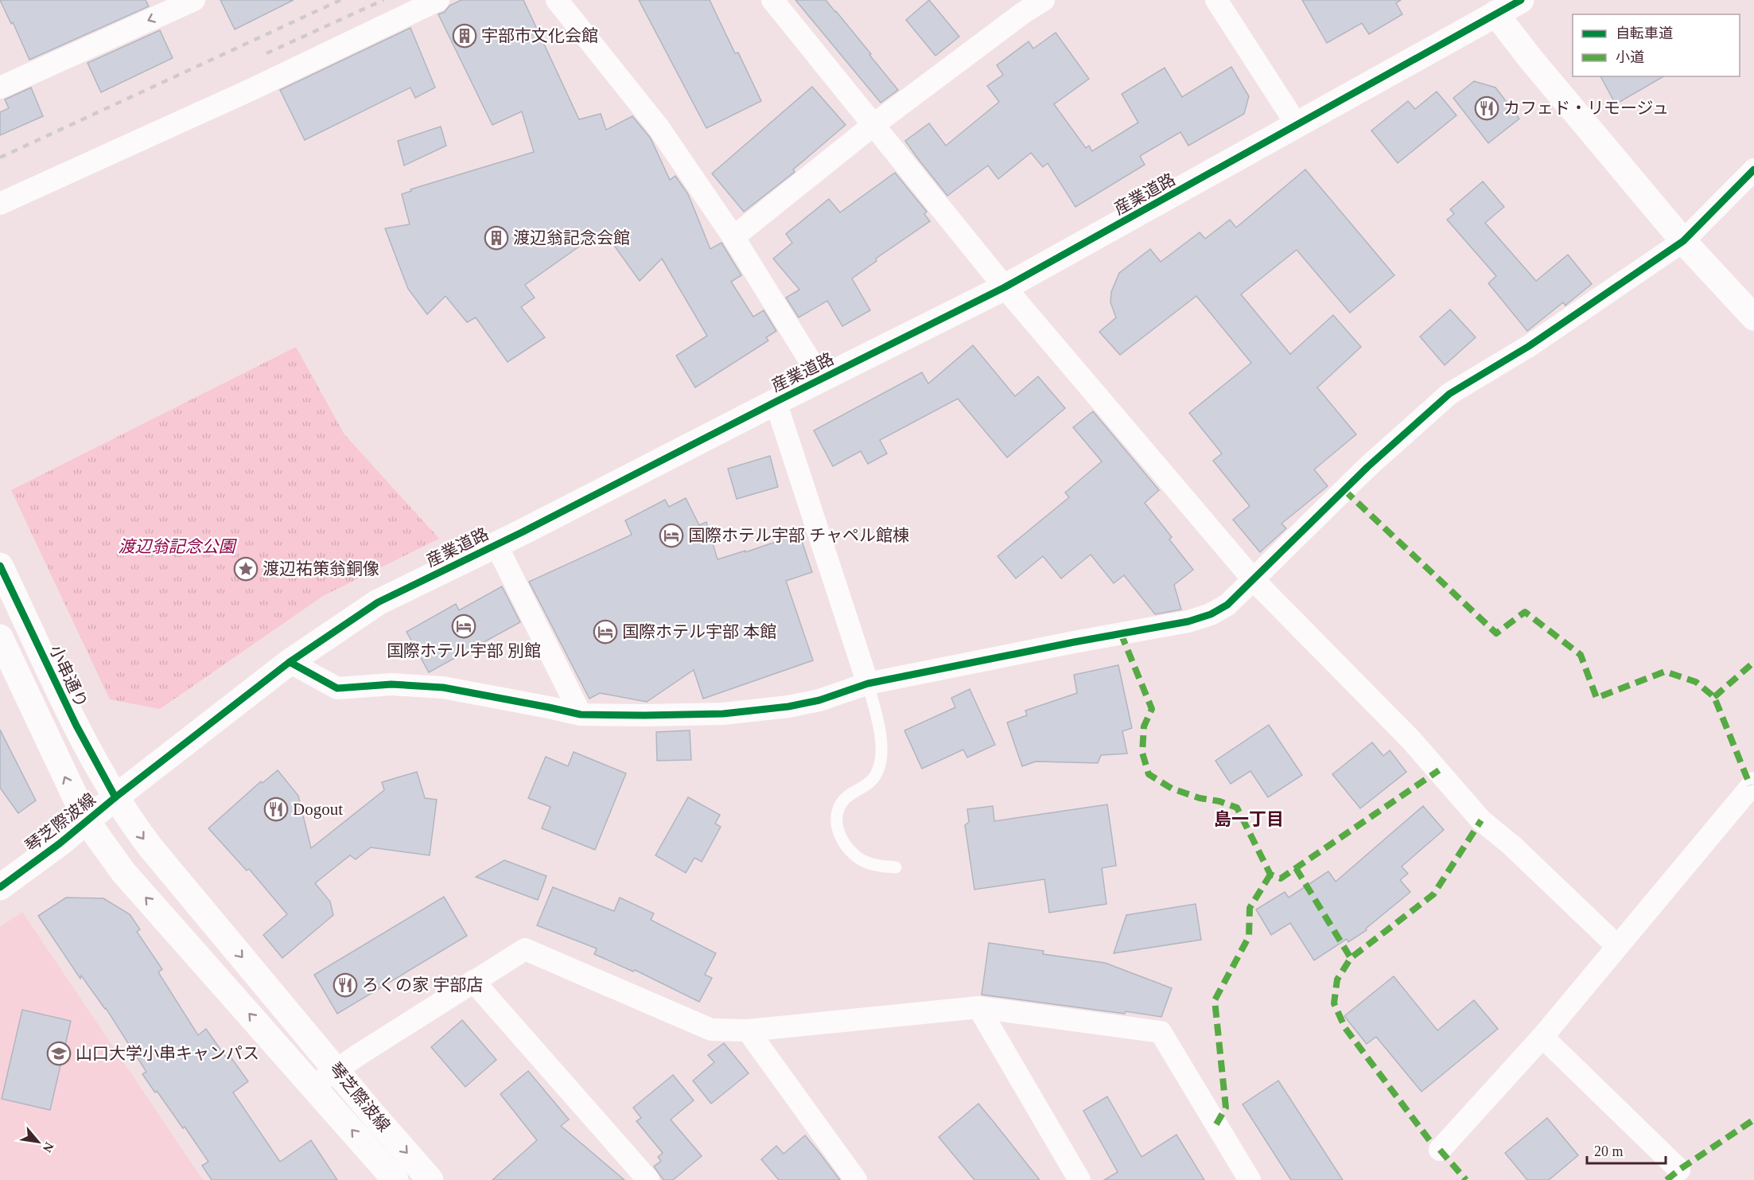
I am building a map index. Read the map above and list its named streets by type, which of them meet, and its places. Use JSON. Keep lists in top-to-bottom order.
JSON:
{
  "streets": {
    "street": ["産業道路", "小串通り", "琴芝際波線"]
  },
  "crossings": [
    ["産業道路", "小串通り"],
    ["産業道路", "琴芝際波線"],
    ["小串通り", "琴芝際波線"]
  ],
  "districts": ["島一丁目"],
  "parks": ["渡辺翁記念公園"],
  "places": {
    "building": ["宇部市文化会館", "渡辺翁記念会館"],
    "restaurant": ["カフェド・リモージュ", "Dogout", "ろくの家 宇部店"],
    "hotel": ["国際ホテル宇部 チャペル館棟", "国際ホテル宇部 別館", "国際ホテル宇部 本館"],
    "place": ["渡辺祐策翁銅像"],
    "school or university": ["山口大学小串キャンパス"]
  },
  "legend": ["自転車道", "小道"],
  "scale_bar": "20 m",
  "north": "bottom right"
}
